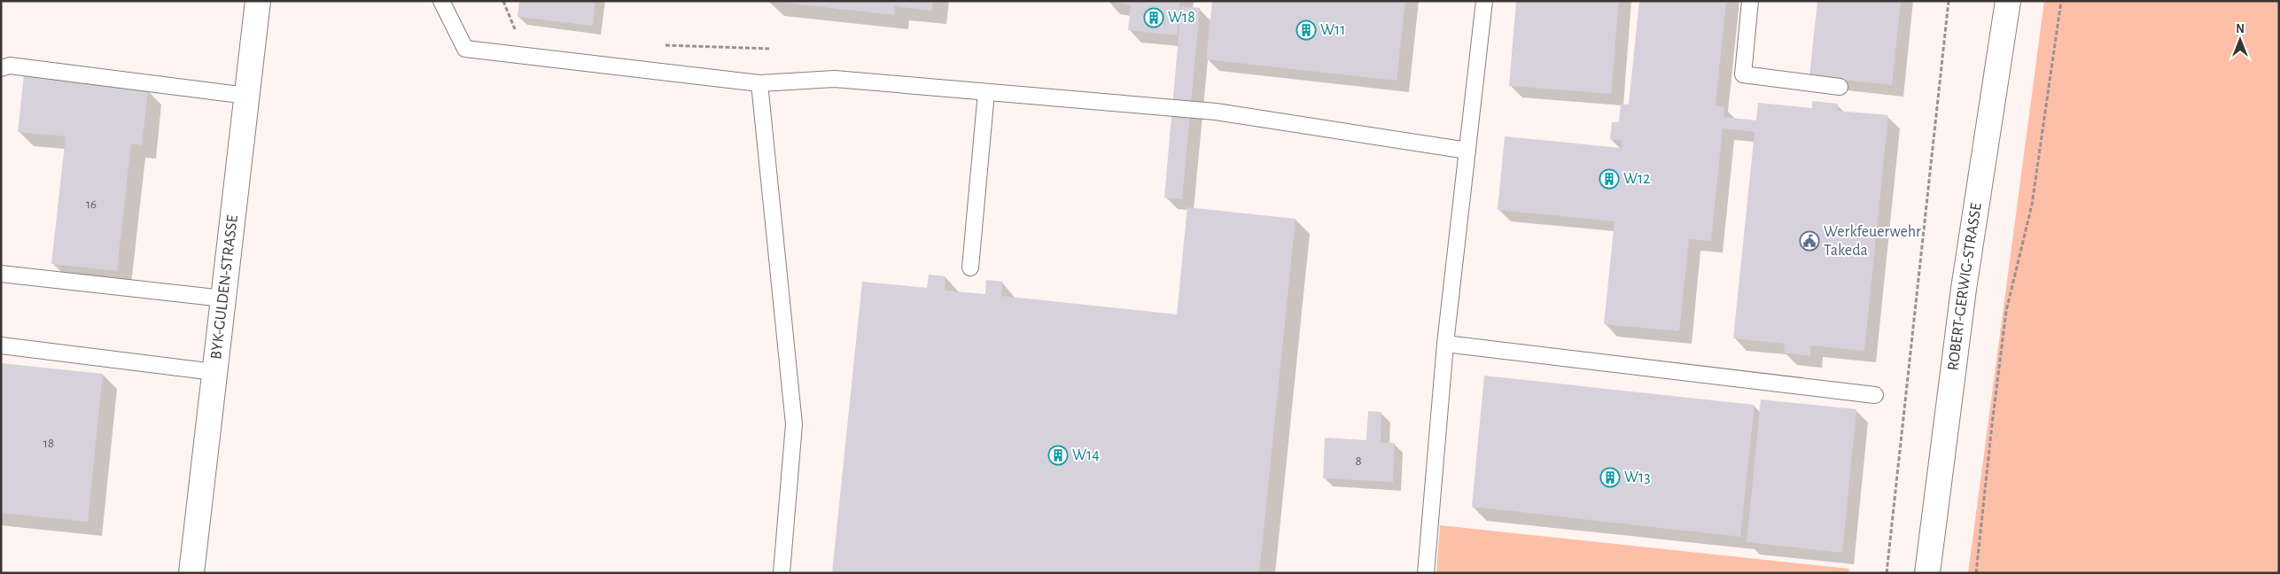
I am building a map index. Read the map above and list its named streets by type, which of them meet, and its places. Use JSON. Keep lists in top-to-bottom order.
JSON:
{
  "streets": {
    "street": ["BYK-GULDEN-STRASSE", "ROBERT-GERWIG-STRASSE"]
  },
  "places": {
    "building": [
      "W18",
      "W11",
      "W12",
      "W14",
      "W13"
    ],
    "public building": ["Werkfeuerwehr Takeda"]
  },
  "house_numbers": ["16", "18", "8"],
  "north": "top"
}
